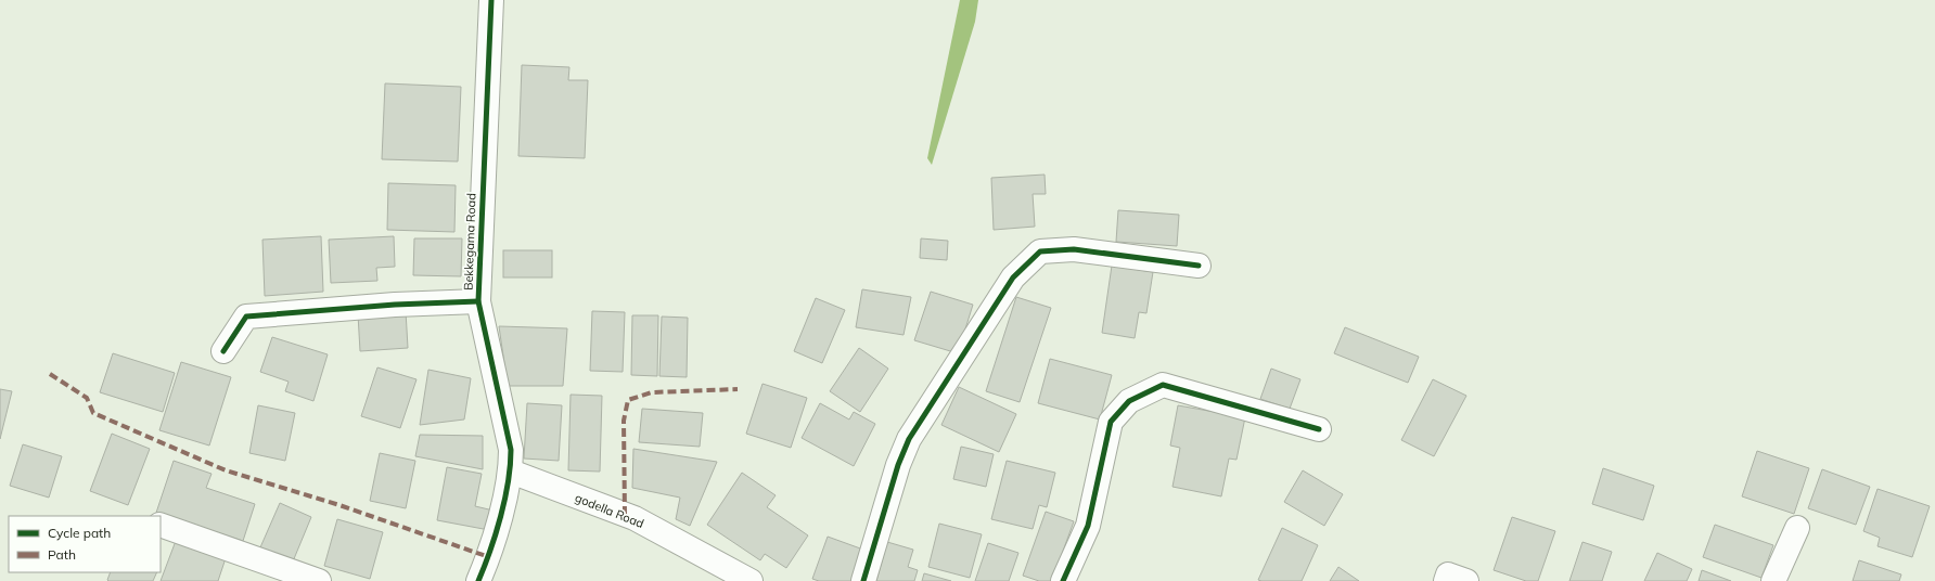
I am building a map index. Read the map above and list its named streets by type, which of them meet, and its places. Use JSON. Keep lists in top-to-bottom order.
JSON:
{
  "streets": {
    "street": ["Bekkegama Road", "godella Road"]
  },
  "crossings": [
    ["Bekkegama Road", "godella Road"]
  ],
  "legend": ["Cycle path", "Path"]
}
